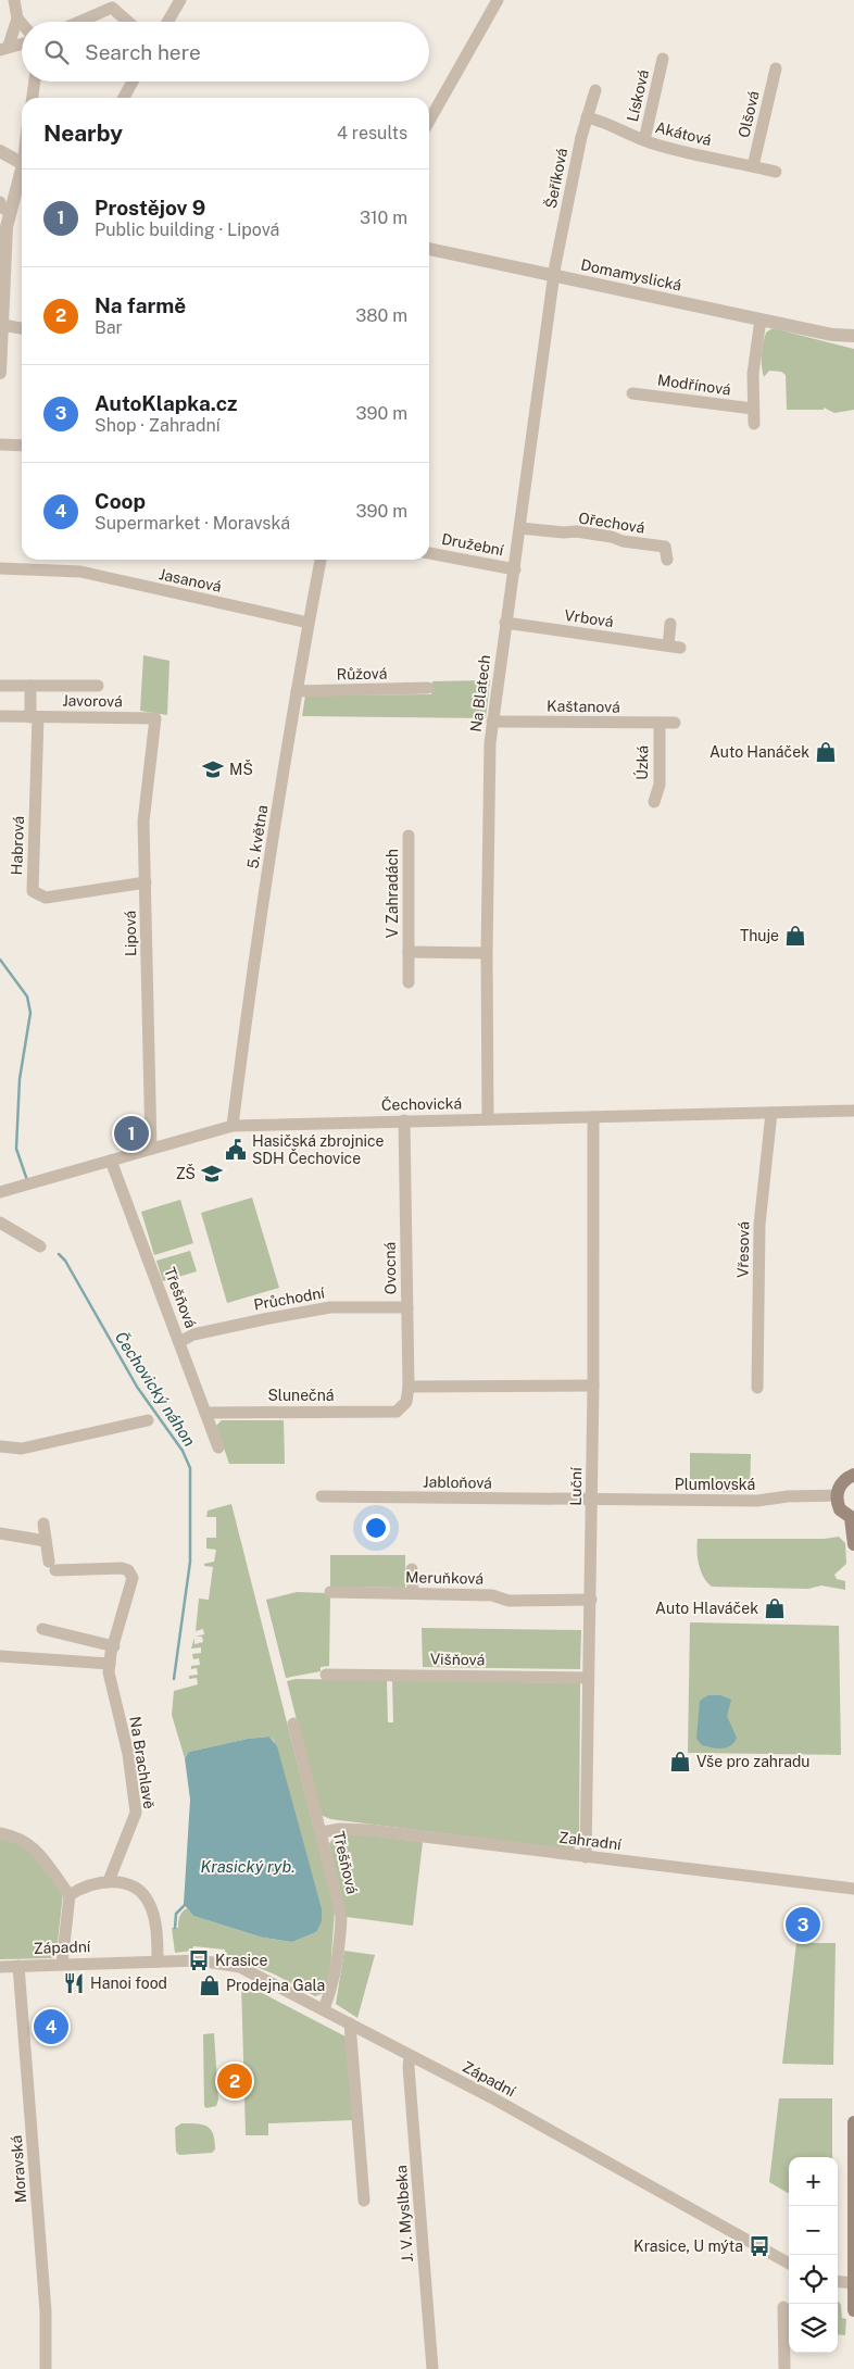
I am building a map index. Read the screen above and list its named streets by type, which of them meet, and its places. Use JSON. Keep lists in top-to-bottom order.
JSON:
{
  "streets": {
    "street": [
      "Lísková",
      "Olšová",
      "Akátová",
      "Šeříková",
      "Domamyslická",
      "Modřínová",
      "Ořechová",
      "Družební",
      "Jasanová",
      "Vrbová",
      "Růžová",
      "Na Blatech",
      "Javorová",
      "Kaštanová",
      "Úzká",
      "5. května",
      "Habrová",
      "V Zahradách",
      "Lipová",
      "Čechovická",
      "Vřesová",
      "Ovocná",
      "Třešňová",
      "Průchodní",
      "Slunečná",
      "Jabloňová",
      "Plumlovská",
      "Luční",
      "Meruňková",
      "Višňová",
      "Na Brachlavě",
      "Zahradní",
      "Západní",
      "Moravská",
      "J. V. Myslbeka"
    ]
  },
  "crossings": [
    ["Lísková", "Akátová"],
    ["Olšová", "Akátová"],
    ["Akátová", "Šeříková"],
    ["Šeříková", "Domamyslická"],
    ["Šeříková", "Na Blatech"],
    ["Domamyslická", "Modřínová"],
    ["Domamyslická", "Na Blatech"],
    ["Ořechová", "Na Blatech"],
    ["Družební", "Na Blatech"],
    ["Jasanová", "5. května"],
    ["Vrbová", "Na Blatech"],
    ["Růžová", "5. května"],
    ["Na Blatech", "Kaštanová"],
    ["Na Blatech", "V Zahradách"],
    ["Na Blatech", "Čechovická"],
    ["Javorová", "Habrová"],
    ["Javorová", "Lipová"],
    ["Kaštanová", "Úzká"],
    ["5. května", "Čechovická"],
    ["Habrová", "Lipová"],
    ["Lipová", "Čechovická"],
    ["Čechovická", "Vřesová"],
    ["Čechovická", "Ovocná"],
    ["Čechovická", "Třešňová"],
    ["Čechovická", "Luční"],
    ["Ovocná", "Průchodní"],
    ["Ovocná", "Slunečná"],
    ["Třešňová", "Průchodní"],
    ["Třešňová", "Slunečná"],
    ["Třešňová", "Zahradní"],
    ["Třešňová", "Západní"],
    ["Jabloňová", "Plumlovská"],
    ["Jabloňová", "Luční"],
    ["Plumlovská", "Luční"],
    ["Luční", "Meruňková"],
    ["Luční", "Višňová"],
    ["Luční", "Zahradní"],
    ["Západní", "Moravská"],
    ["Západní", "J. V. Myslbeka"]
  ],
  "water": ["Čechovický náhon", "Krasický ryb."],
  "places": {
    "shop": [
      "Auto Hanáček",
      "Thuje",
      "Auto Hlaváček",
      "Vše pro zahradu",
      "Prodejna Gala"
    ],
    "school or university": ["MŠ", "ZŠ"],
    "public building": ["Hasičská zbrojnice SDH Čechovice"],
    "bus stop": ["Krasice", "Krasice, U mýta"],
    "restaurant": ["Hanoi food"]
  },
  "page": {
    "search": "Search here",
    "heading": ["Nearby", "4 results"],
    "list": [
      {
        "mark": "1",
        "name": "Prostějov 9",
        "note": "Public building · Lipová",
        "value": "310 m"
      },
      {
        "mark": "2",
        "name": "Na farmě",
        "note": "Bar",
        "value": "380 m"
      },
      {
        "mark": "3",
        "name": "AutoKlapka.cz",
        "note": "Shop · Zahradní",
        "value": "390 m"
      },
      {
        "mark": "4",
        "name": "Coop",
        "note": "Supermarket · Moravská",
        "value": "390 m"
      }
    ],
    "pins": [
      "1",
      "3",
      "4",
      "2"
    ],
    "map_buttons": ["+", "−"]
  }
}
